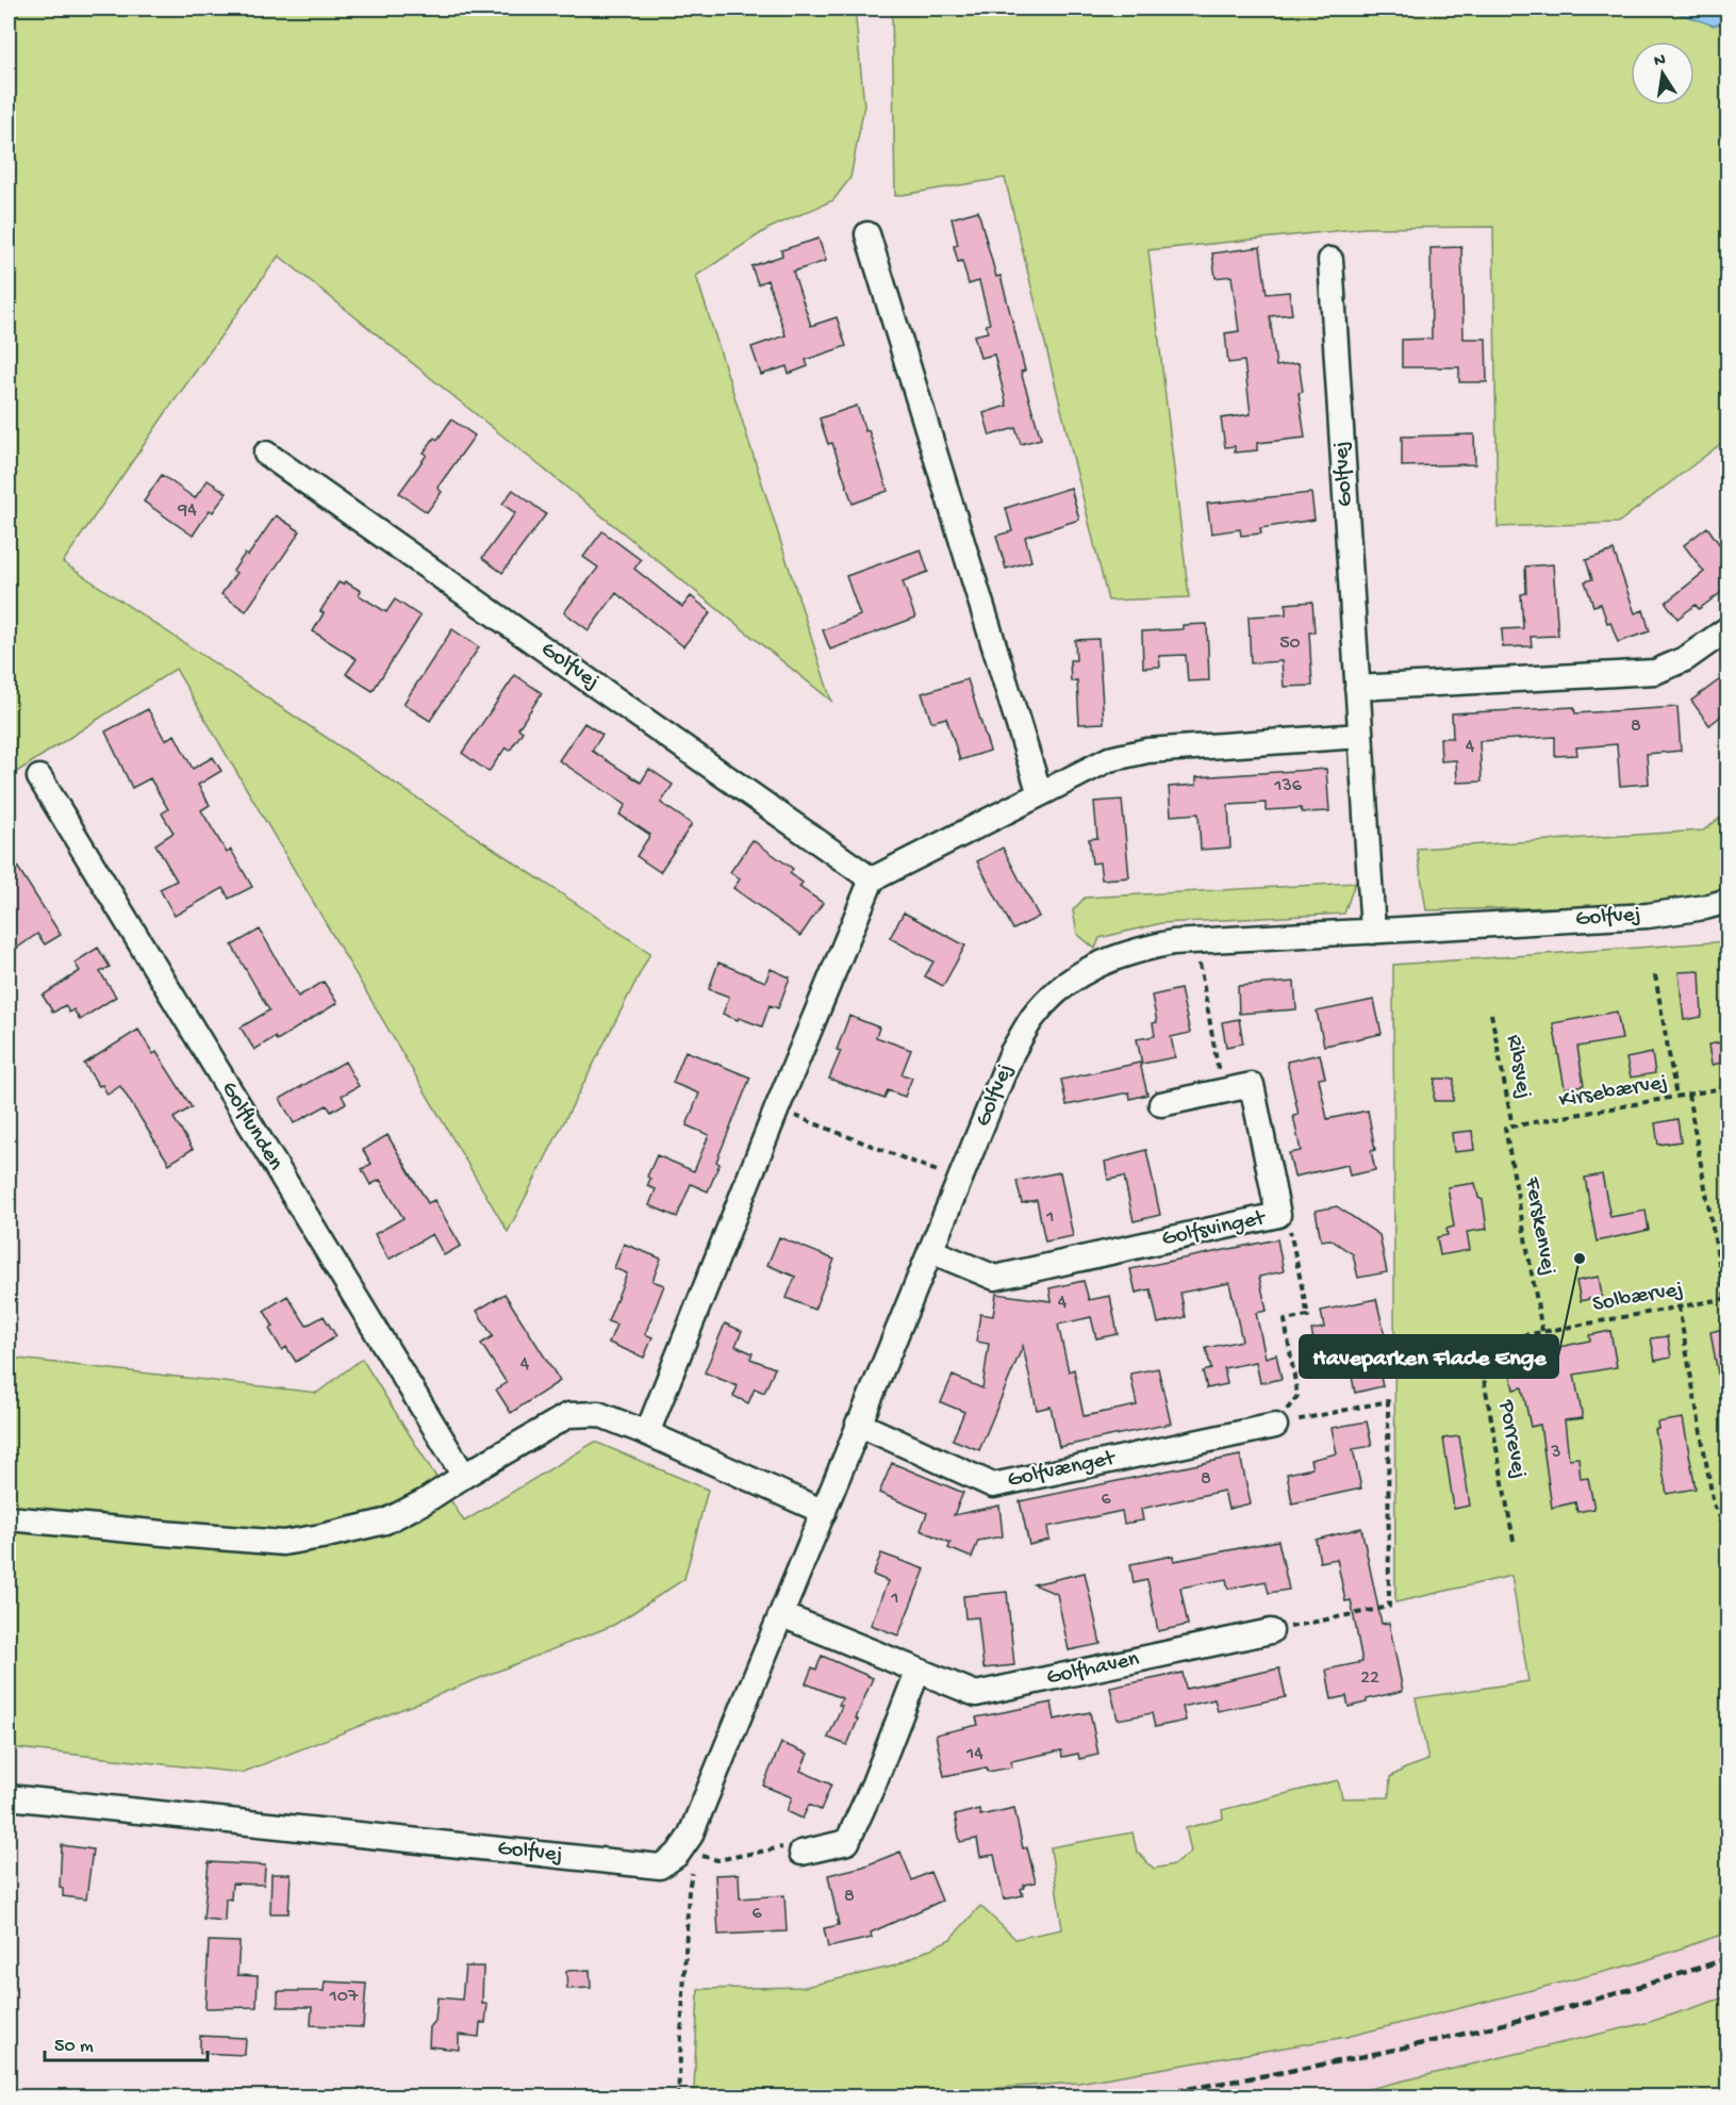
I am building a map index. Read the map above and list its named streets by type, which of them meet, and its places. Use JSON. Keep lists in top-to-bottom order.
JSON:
{
  "streets": {
    "street": [
      "Golfvej",
      "Golflunden",
      "Golfsvinget",
      "Golfvænget",
      "Golfhaven"
    ],
    "path": [
      "Ribsvej",
      "Kirsebærvej",
      "Ferskenvej",
      "Solbærvej",
      "Porrevej"
    ]
  },
  "crossings": [
    ["Golfvej", "Golfsvinget"],
    ["Golfvej", "Golfvænget"],
    ["Golfvej", "Golfhaven"],
    ["Ribsvej", "Kirsebærvej"],
    ["Kirsebærvej", "Ferskenvej"],
    ["Ferskenvej", "Solbærvej"],
    ["Solbærvej", "Porrevej"]
  ],
  "places": ["Haveparken Flade Enge"],
  "house_numbers": [
    "94",
    "50",
    "8",
    "4",
    "136",
    "1",
    "4",
    "4",
    "3",
    "8",
    "6",
    "1",
    "22",
    "14",
    "8",
    "6",
    "107"
  ],
  "scale_bar": "50 m",
  "north": "top"
}
